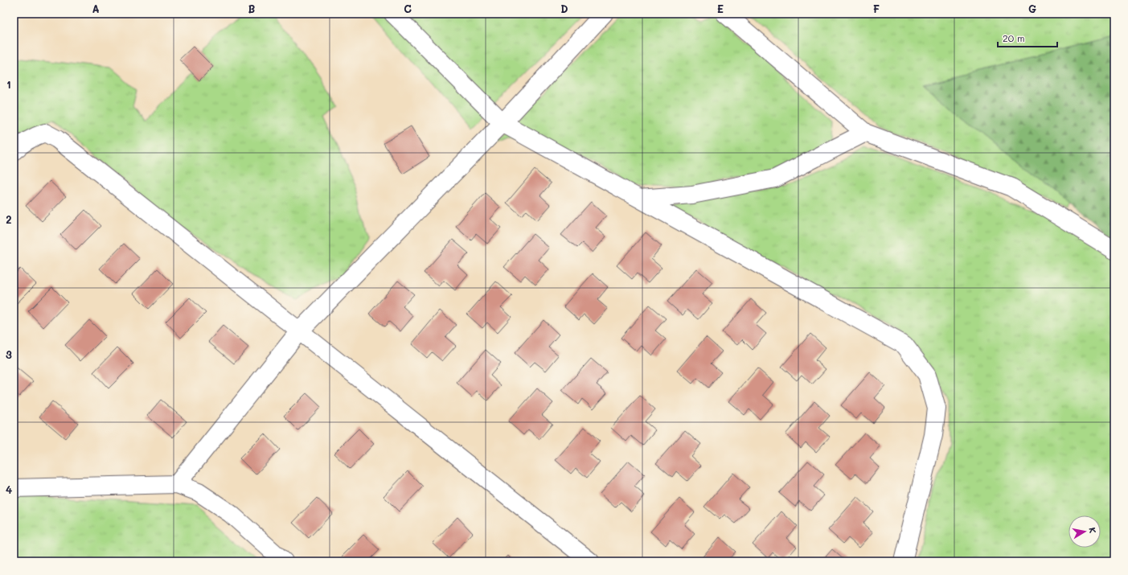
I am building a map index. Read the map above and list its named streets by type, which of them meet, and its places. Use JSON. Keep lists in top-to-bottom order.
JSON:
{
  "scale_bar": "20 m",
  "north": "right",
  "grid": {
    "columns": [
      "A",
      "B",
      "C",
      "D",
      "E",
      "F",
      "G"
    ],
    "rows": [
      "1",
      "2",
      "3",
      "4"
    ]
  }
}
